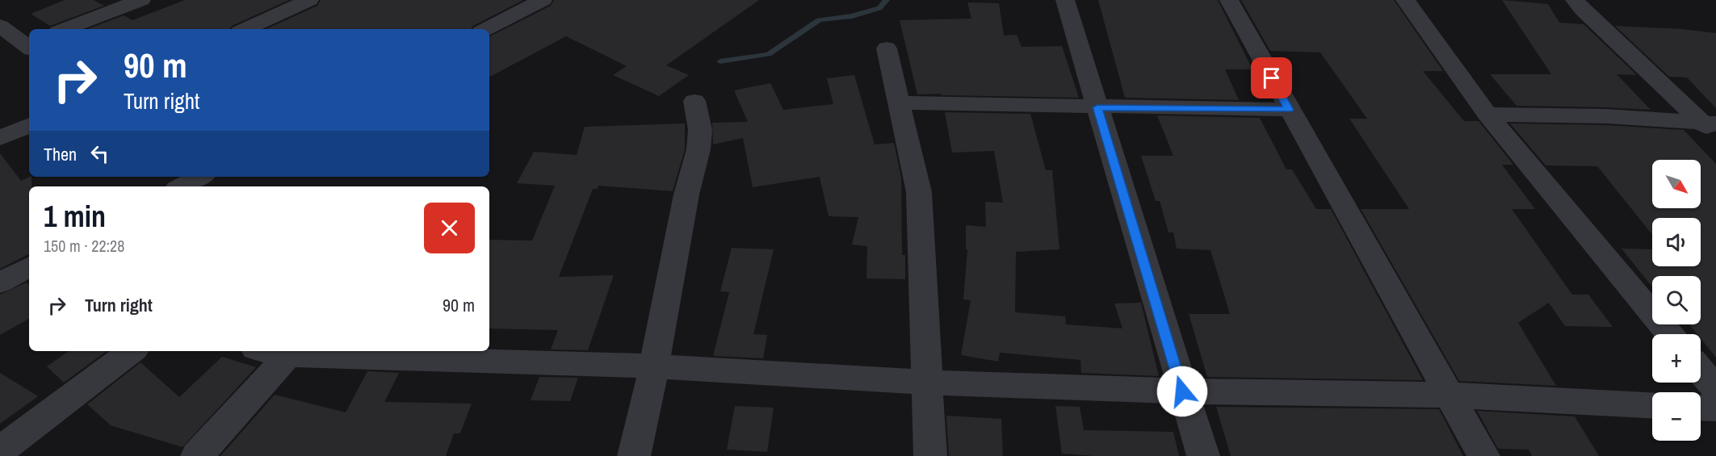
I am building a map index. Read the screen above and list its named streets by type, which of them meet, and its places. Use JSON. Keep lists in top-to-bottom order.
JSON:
{
  "north": "bottom right",
  "page": {
    "turn": ["90 m", "Turn right"],
    "then": "Then",
    "map_buttons": ["+", "−"],
    "heading": ["1 min", "150 m · 22:28"],
    "list": [
      {
        "name": "Turn right",
        "value": "90 m"
      }
    ]
  }
}
